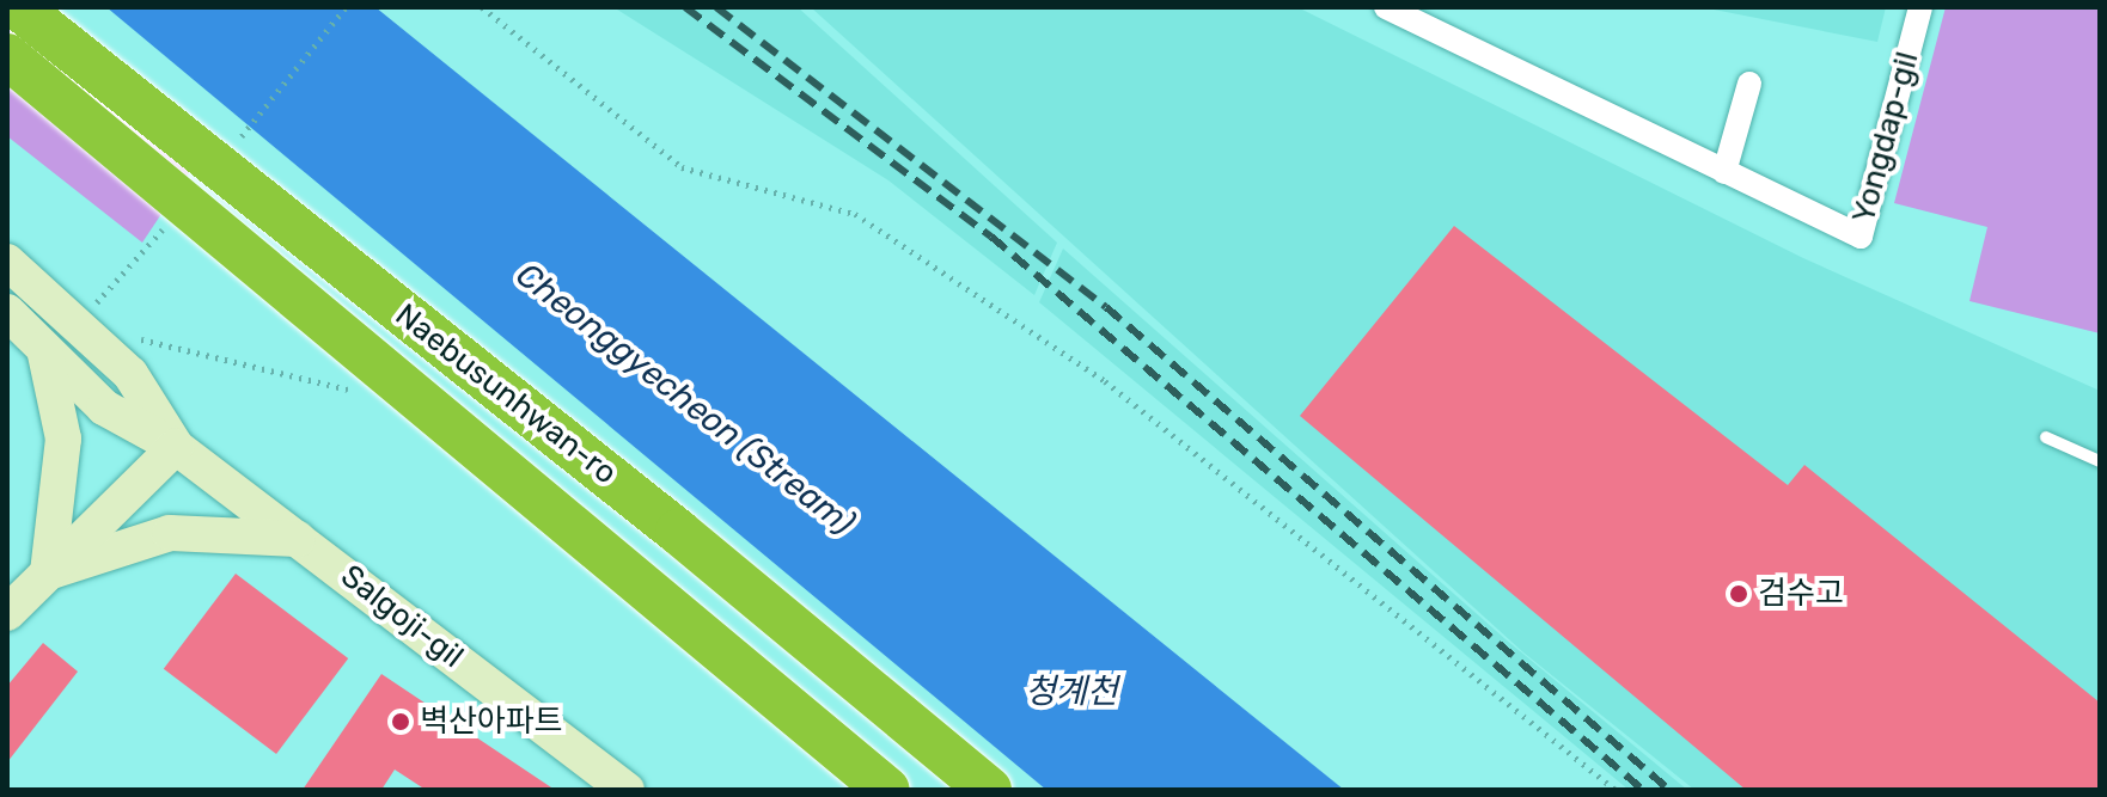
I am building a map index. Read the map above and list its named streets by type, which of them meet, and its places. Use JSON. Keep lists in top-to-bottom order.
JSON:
{
  "streets": {
    "highway": ["Naebusunhwan-ro"],
    "main road": ["Salgoji-gil"],
    "street": ["Yongdap-gil"]
  },
  "water": ["Cheonggyecheon (Stream)", "청계천"],
  "places": ["검수고", "벽산아파트"]
}
